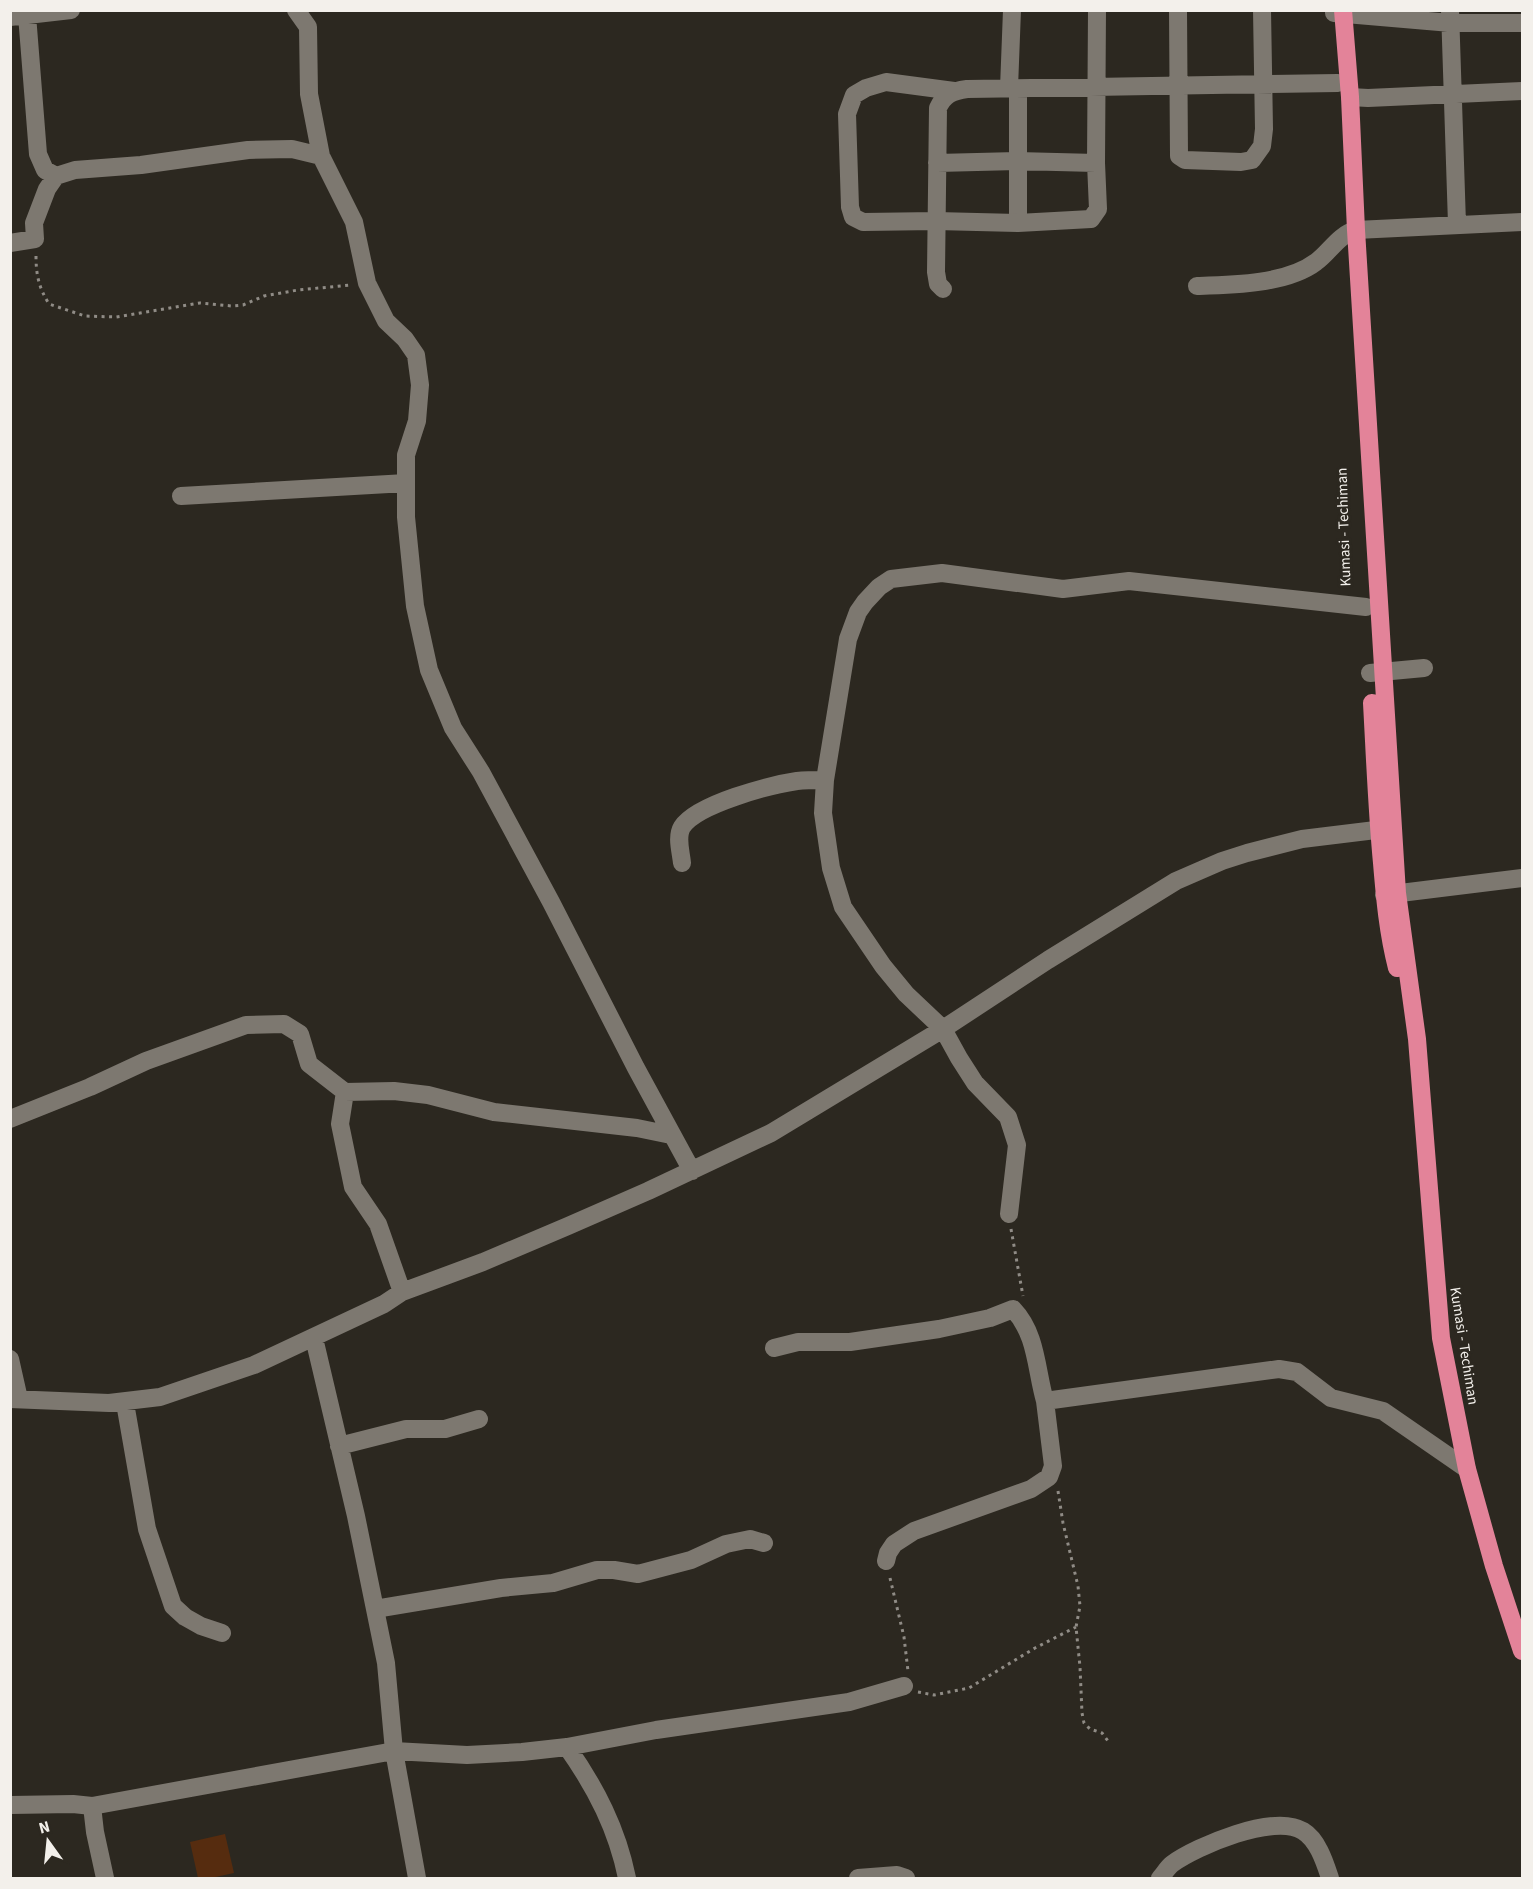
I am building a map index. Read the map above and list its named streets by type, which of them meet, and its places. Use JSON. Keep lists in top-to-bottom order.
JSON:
{
  "streets": {
    "highway": ["Kumasi - Techiman"]
  },
  "north": "top"
}
